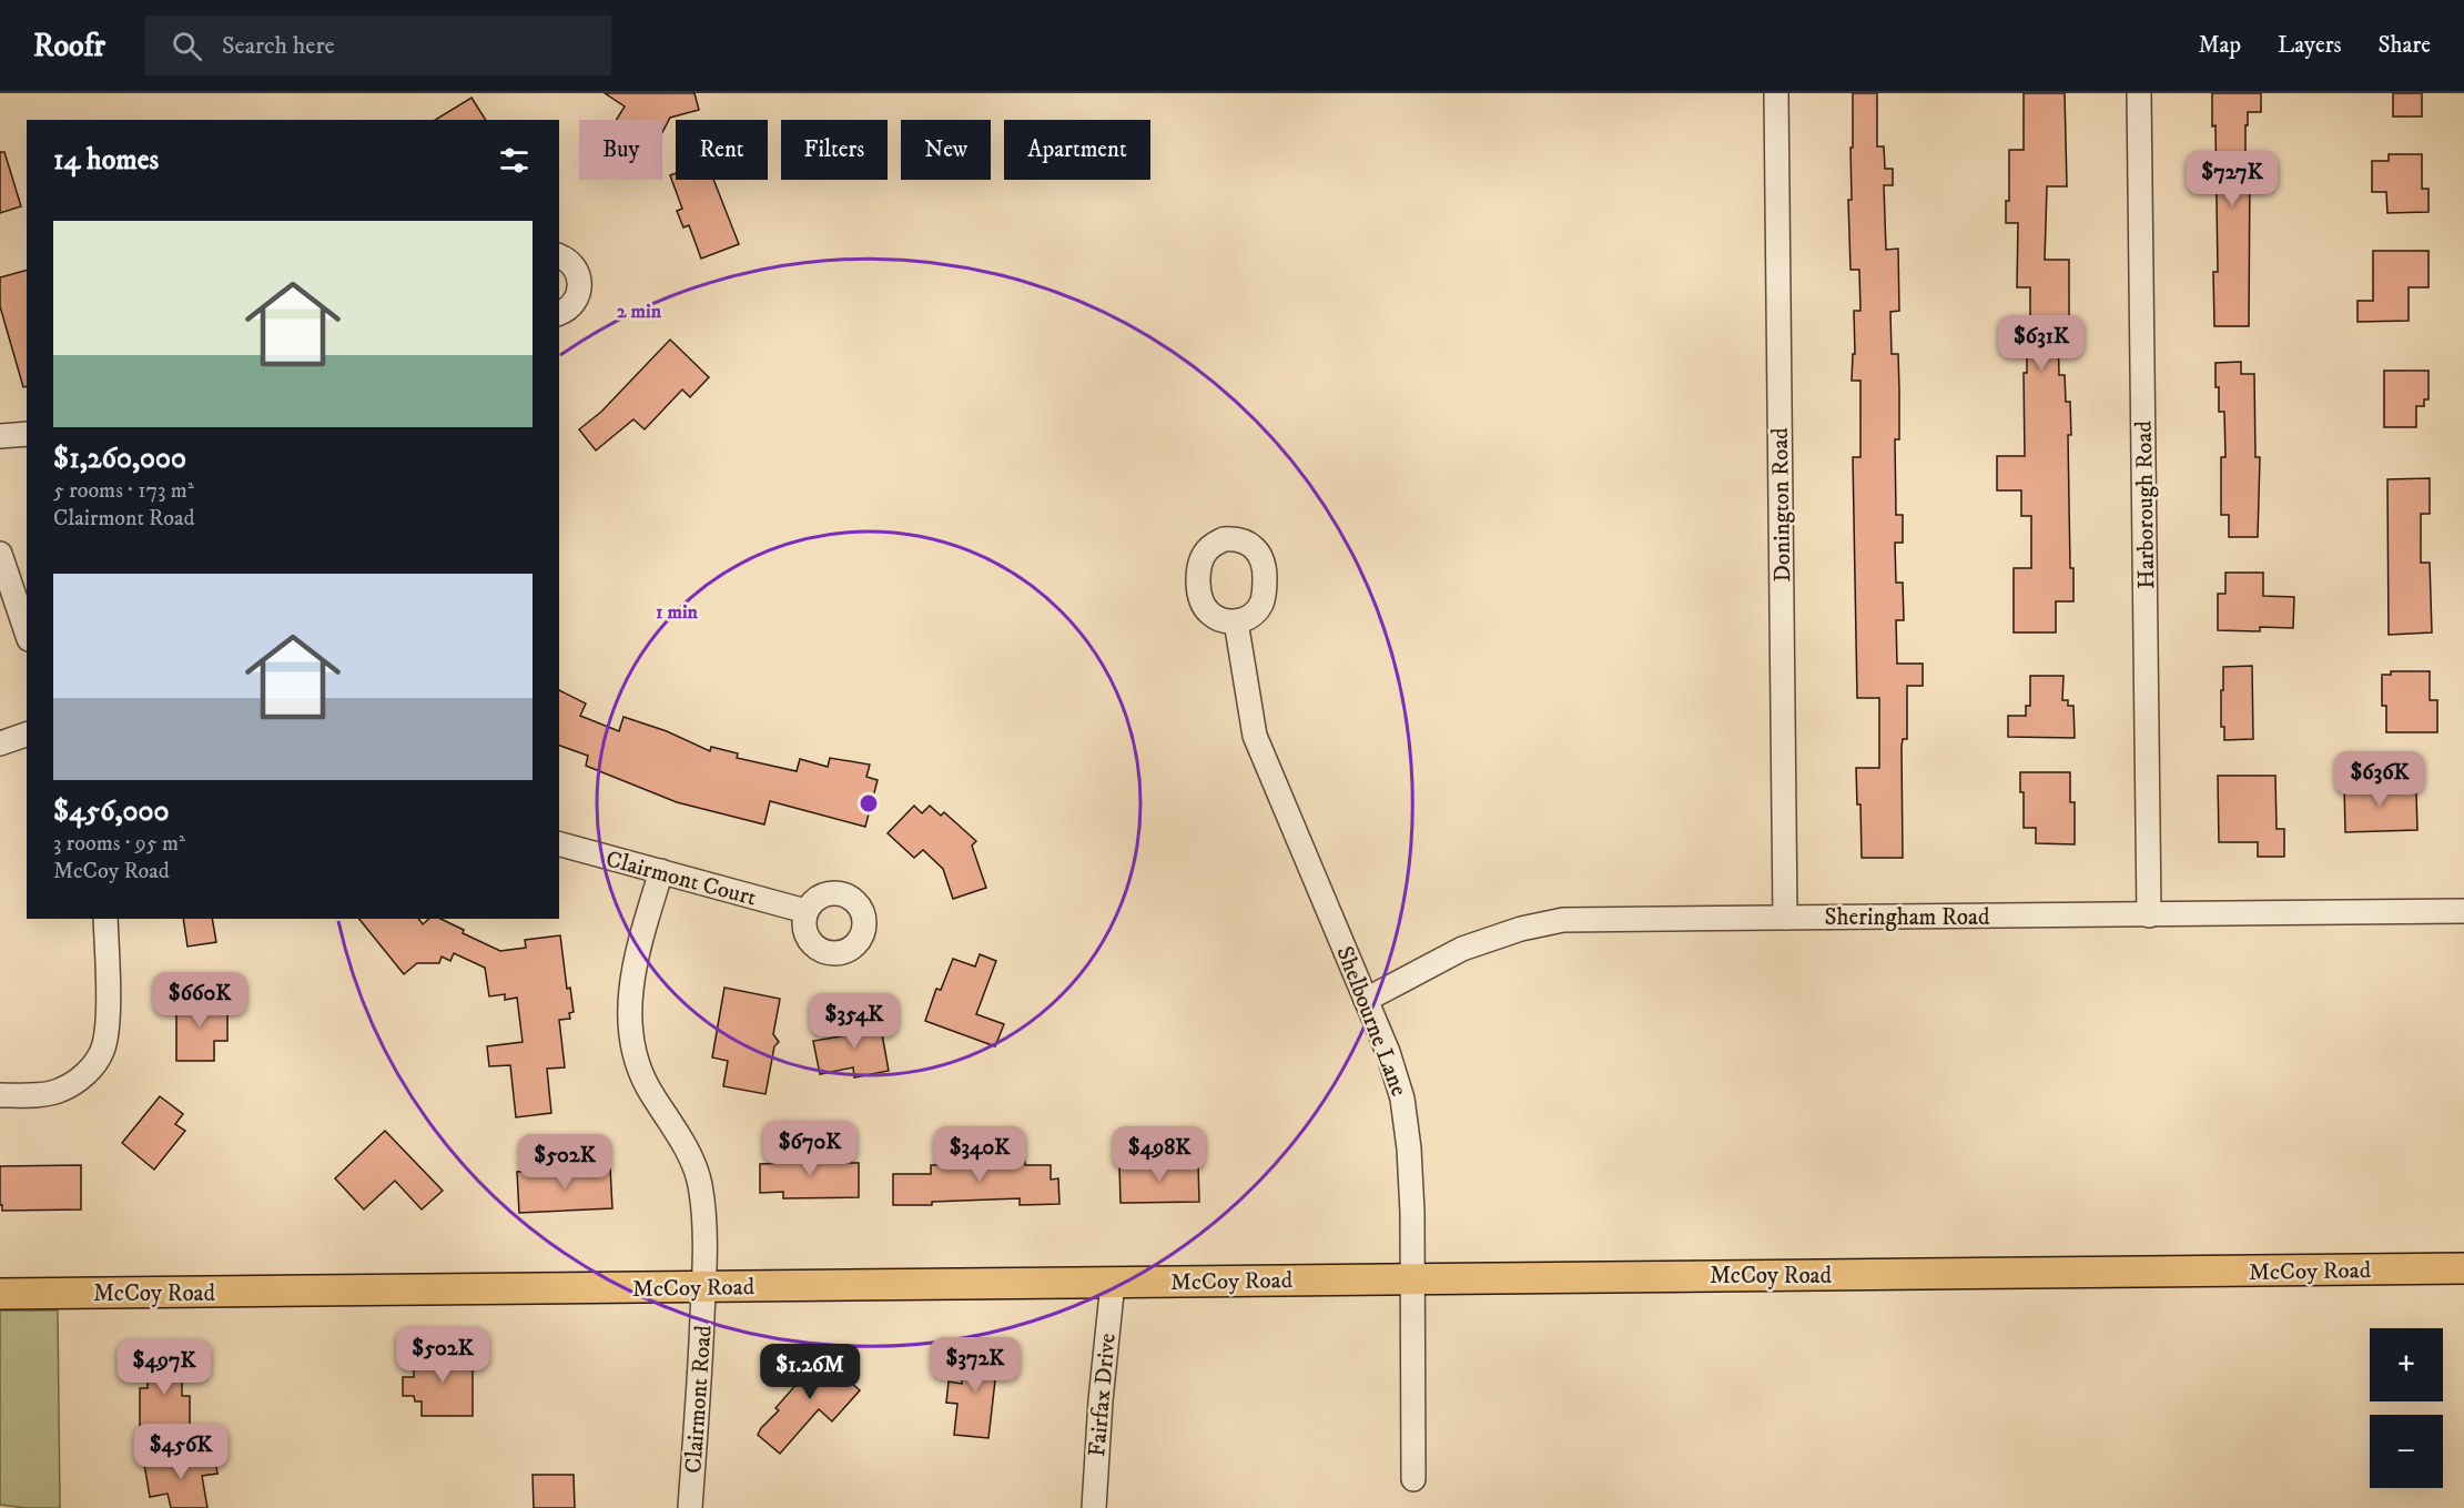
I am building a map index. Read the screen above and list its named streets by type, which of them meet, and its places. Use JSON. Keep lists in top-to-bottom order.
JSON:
{
  "streets": {
    "main road": ["McCoy Road"],
    "street": [
      "Donington Road",
      "Harborough Road",
      "Clairmont Court",
      "Sheringham Road",
      "Shelbourne Lane",
      "Fairfax Drive",
      "Clairmont Road"
    ]
  },
  "crossings": [
    ["Donington Road", "Sheringham Road"],
    ["Harborough Road", "Sheringham Road"],
    ["Clairmont Court", "Clairmont Road"],
    ["Sheringham Road", "Shelbourne Lane"],
    ["Shelbourne Lane", "McCoy Road"],
    ["McCoy Road", "Fairfax Drive"],
    ["McCoy Road", "Clairmont Road"]
  ],
  "page": {
    "header": "Roofr",
    "search": "Search here",
    "nav": ["Map", "Layers", "Share"],
    "chip": [
      "Buy",
      "Rent",
      "Filters",
      "New",
      "Apartment"
    ],
    "heading": "14 homes",
    "price": [
      "$727K",
      "$631K",
      "$636K",
      "$660K",
      "$354K",
      "$670K",
      "$340K",
      "$498K",
      "$502K",
      "$502K",
      "$372K",
      "$497K",
      "$1.26M",
      "$456K"
    ],
    "list": [
      {
        "name": "$1,260,000",
        "note": "5 rooms · 173 m² · Clairmont Road"
      },
      {
        "name": "$456,000",
        "note": "3 rooms · 95 m² · McCoy Road"
      }
    ],
    "map_buttons": ["+", "−"]
  },
  "rings": ["2 min", "1 min"]
}
